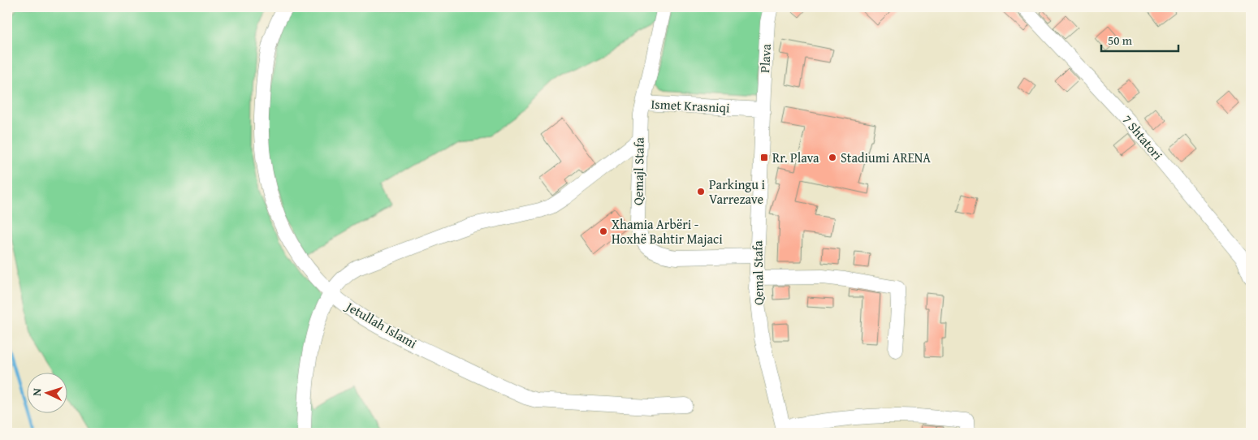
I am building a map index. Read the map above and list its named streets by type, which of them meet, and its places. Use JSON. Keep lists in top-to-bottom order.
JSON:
{
  "streets": {
    "street": [
      "Plava",
      "Ismet Krasniqi",
      "7 Shtatori",
      "Qemajl Stafa",
      "Qemal Stafa",
      "Jetullah Islami"
    ]
  },
  "crossings": [
    ["Plava", "Ismet Krasniqi"],
    ["Plava", "Qemal Stafa"],
    ["Ismet Krasniqi", "Qemajl Stafa"],
    ["Ismet Krasniqi", "Qemal Stafa"],
    ["Qemajl Stafa", "Qemal Stafa"]
  ],
  "places": {
    "transit": ["Rr. Plava"],
    "other": ["Stadiumi ARENA", "Parkingu i Varrezave", "Xhamia Arbëri - Hoxhë Bahtir Majaci"]
  },
  "scale_bar": "50 m",
  "north": "left"
}
